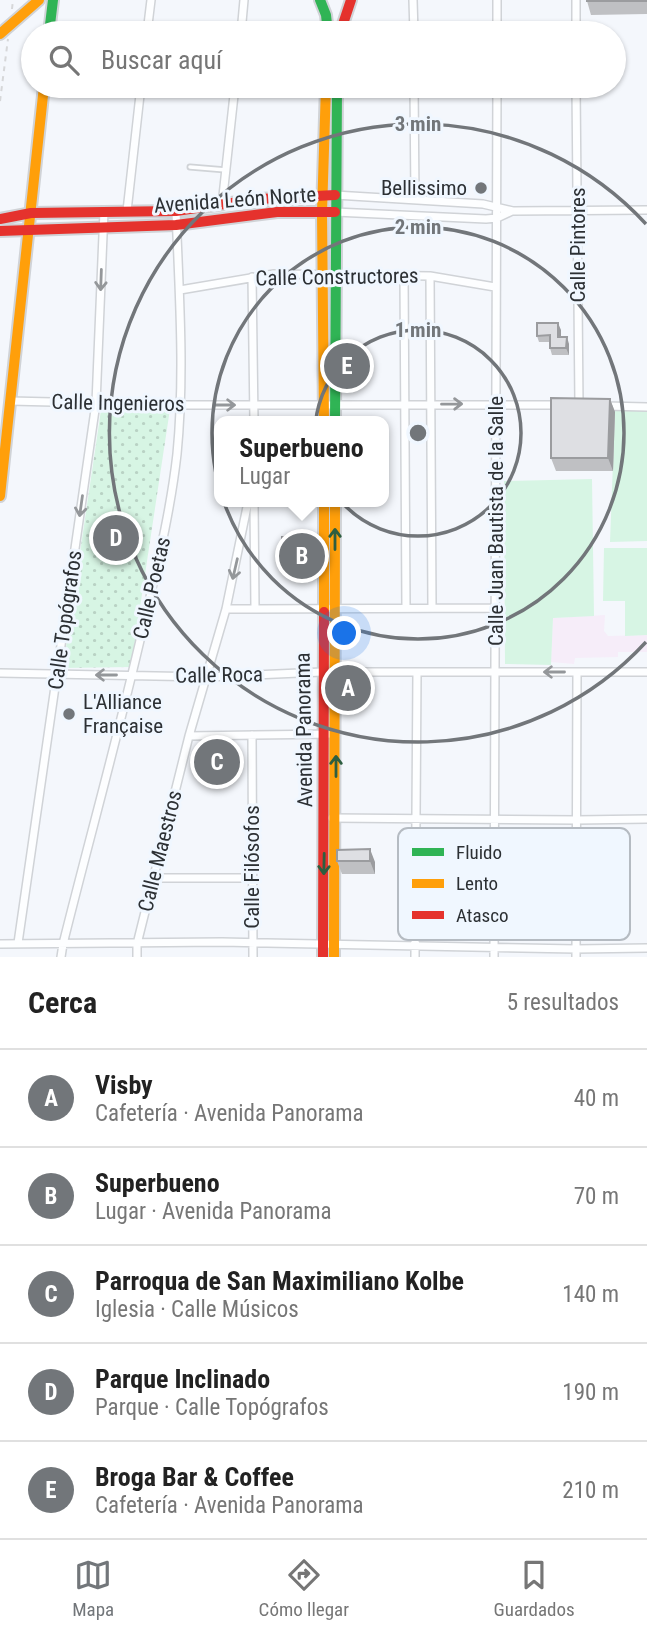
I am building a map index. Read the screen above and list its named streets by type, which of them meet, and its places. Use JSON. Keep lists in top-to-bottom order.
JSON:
{
  "streets": {
    "street": [
      "Avenida León Norte",
      "Calle Pintores",
      "Calle Constructores",
      "Calle Ingenieros",
      "Calle Juan Bautista de la Salle",
      "Calle Poetas",
      "Calle Topógrafos",
      "Calle Roca",
      "Avenida Panorama",
      "Calle Maestros",
      "Calle Filósofos"
    ]
  },
  "crossings": [
    ["Avenida León Norte", "Calle Pintores"],
    ["Avenida León Norte", "Calle Juan Bautista de la Salle"],
    ["Avenida León Norte", "Calle Poetas"],
    ["Avenida León Norte", "Calle Topógrafos"],
    ["Calle Pintores", "Calle Ingenieros"],
    ["Calle Constructores", "Calle Juan Bautista de la Salle"],
    ["Calle Constructores", "Calle Poetas"],
    ["Calle Ingenieros", "Calle Juan Bautista de la Salle"],
    ["Calle Ingenieros", "Calle Poetas"],
    ["Calle Ingenieros", "Calle Topógrafos"],
    ["Calle Juan Bautista de la Salle", "Calle Roca"],
    ["Calle Poetas", "Calle Roca"],
    ["Calle Topógrafos", "Calle Roca"],
    ["Calle Roca", "Avenida Panorama"],
    ["Calle Roca", "Calle Maestros"]
  ],
  "one_way": ["Calle Topógrafos"],
  "places": ["Bellissimo", "L'Alliance Française"],
  "legend": ["Fluido", "Lento", "Atasco"],
  "page": {
    "search": "Buscar aquí",
    "pins": [
      "E",
      "D",
      "B",
      "A",
      "C"
    ],
    "popup": ["Superbueno", "Lugar"],
    "heading": ["Cerca", "5 resultados"],
    "list": [
      {
        "mark": "A",
        "name": "Visby",
        "note": "Cafetería · Avenida Panorama",
        "value": "40 m"
      },
      {
        "mark": "B",
        "name": "Superbueno",
        "note": "Lugar · Avenida Panorama",
        "value": "70 m"
      },
      {
        "mark": "C",
        "name": "Parroqua de San Maximiliano Kolbe",
        "note": "Iglesia · Calle Músicos",
        "value": "140 m"
      },
      {
        "mark": "D",
        "name": "Parque Inclinado",
        "note": "Parque · Calle Topógrafos",
        "value": "190 m"
      },
      {
        "mark": "E",
        "name": "Broga Bar & Coffee",
        "note": "Cafetería · Avenida Panorama",
        "value": "210 m"
      }
    ],
    "nav": ["Mapa", "Cómo llegar", "Guardados"]
  },
  "rings": ["3 min", "2 min", "1 min"]
}
